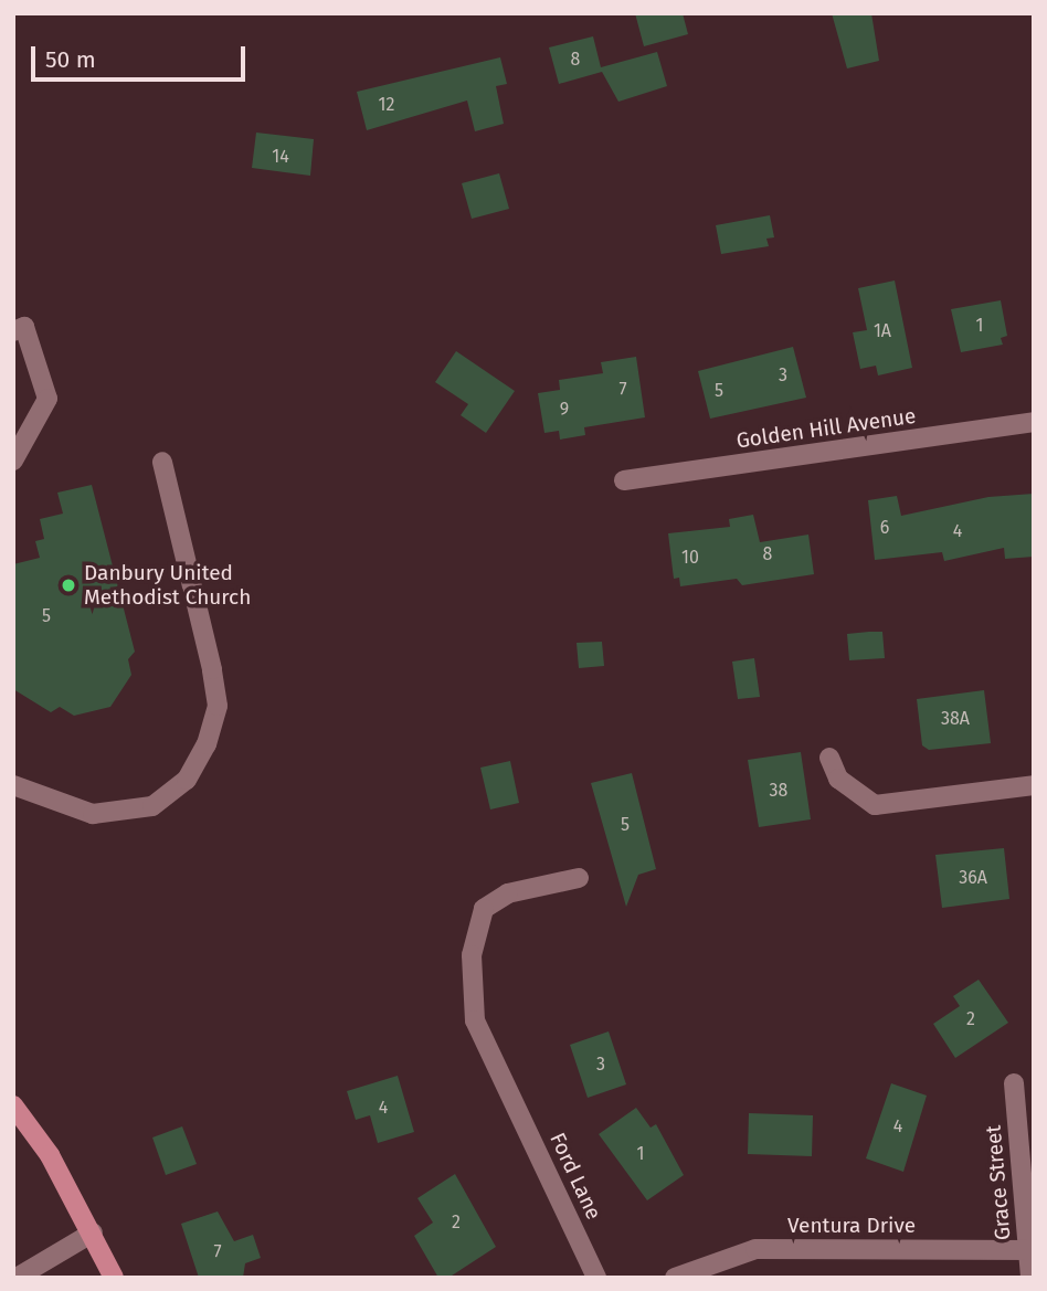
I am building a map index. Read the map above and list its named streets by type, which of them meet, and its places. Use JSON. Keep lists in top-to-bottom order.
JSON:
{
  "streets": {
    "street": [
      "Golden Hill Avenue",
      "Ford Lane",
      "Grace Street",
      "Ventura Drive"
    ]
  },
  "crossings": [
    ["Grace Street", "Ventura Drive"]
  ],
  "places": ["Danbury United Methodist Church"],
  "house_numbers": [
    "8",
    "12",
    "14",
    "1",
    "1A",
    "3",
    "7",
    "5",
    "9",
    "6",
    "4",
    "8",
    "10",
    "5",
    "38A",
    "38",
    "5",
    "36A",
    "2",
    "3",
    "4",
    "4",
    "1",
    "2",
    "7"
  ],
  "scale_bar": "50 m"
}
